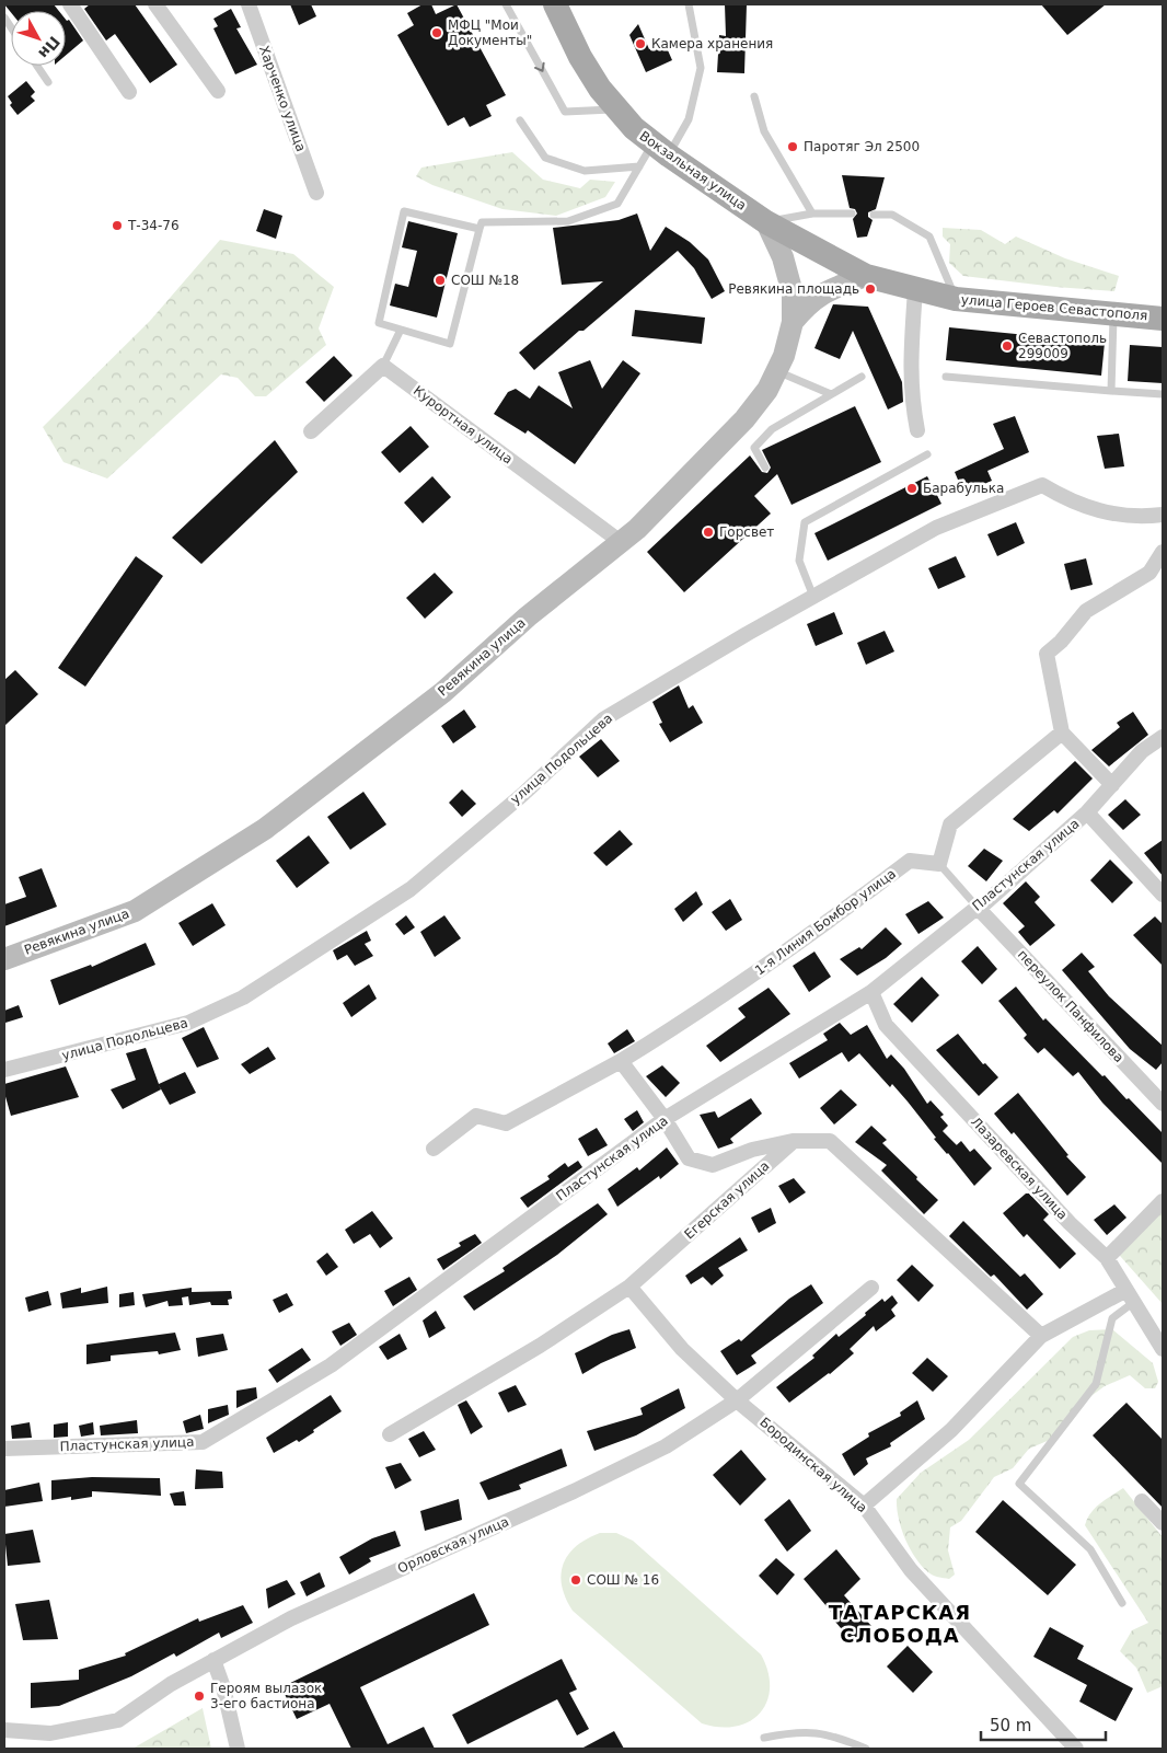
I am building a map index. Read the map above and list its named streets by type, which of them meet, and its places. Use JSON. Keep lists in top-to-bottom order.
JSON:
{
  "streets": {
    "main road": ["Вокзальная улица", "улица Героев Севастополя", "Ревякина улица"],
    "street": [
      "Харченко улица",
      "Курортная улица",
      "улица Подольцева",
      "Пластунская улица",
      "1-я Линия Бомбор улица",
      "переулок Панфилова",
      "Лазаревская улица",
      "Егерская улица",
      "Бородинская улица",
      "Орловская улица"
    ]
  },
  "crossings": [
    ["Вокзальная улица", "улица Героев Севастополя"],
    ["Вокзальная улица", "Ревякина улица"],
    ["улица Героев Севастополя", "Ревякина улица"],
    ["Курортная улица", "Ревякина улица"],
    ["Пластунская улица", "переулок Панфилова"],
    ["Пластунская улица", "Лазаревская улица"],
    ["Егерская улица", "Бородинская улица"],
    ["Бородинская улица", "Орловская улица"]
  ],
  "districts": ["ТАТАРСКАЯ СЛОБОДА"],
  "places": [
    "МФЦ \"Мои Документы\"",
    "Камера хранения",
    "Паротяг Эл 2500",
    "Т-34-76",
    "СОШ №18",
    "Ревякина площадь",
    "Севастополь 299009",
    "Барабулька",
    "Горсвет",
    "СОШ № 16",
    "Героям вылазок 3-его бастиона"
  ],
  "scale_bar": "50 m",
  "north": "bottom right"
}
